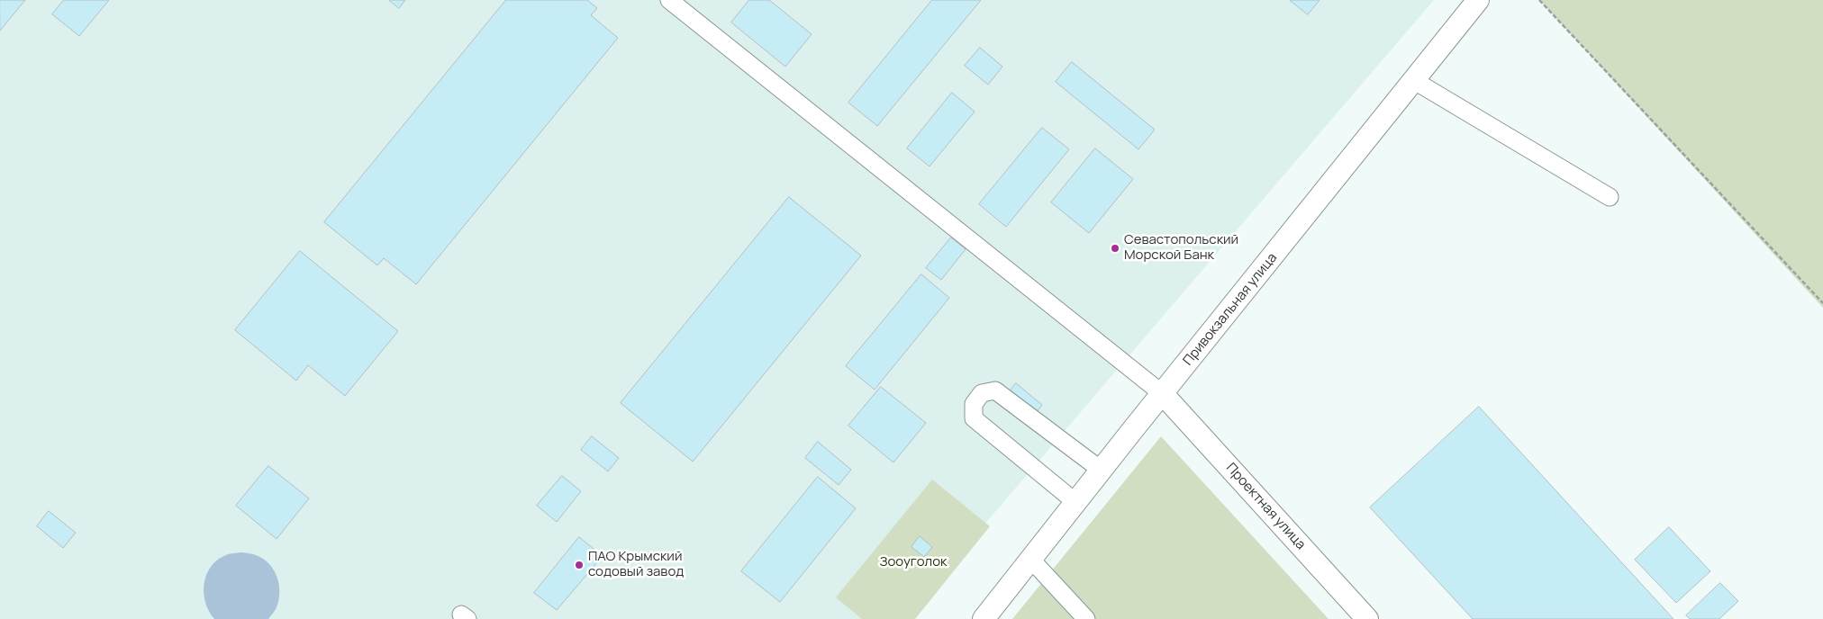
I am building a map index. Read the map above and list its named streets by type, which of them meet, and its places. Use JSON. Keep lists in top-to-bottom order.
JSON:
{
  "streets": {
    "main road": ["Привокзальная улица", "Проектная улица"]
  },
  "crossings": [
    ["Привокзальная улица", "Проектная улица"]
  ],
  "parks": ["Зооуголок"],
  "places": ["Севастопольский Морской Банк", "ПАО Крымский содовый завод"]
}
